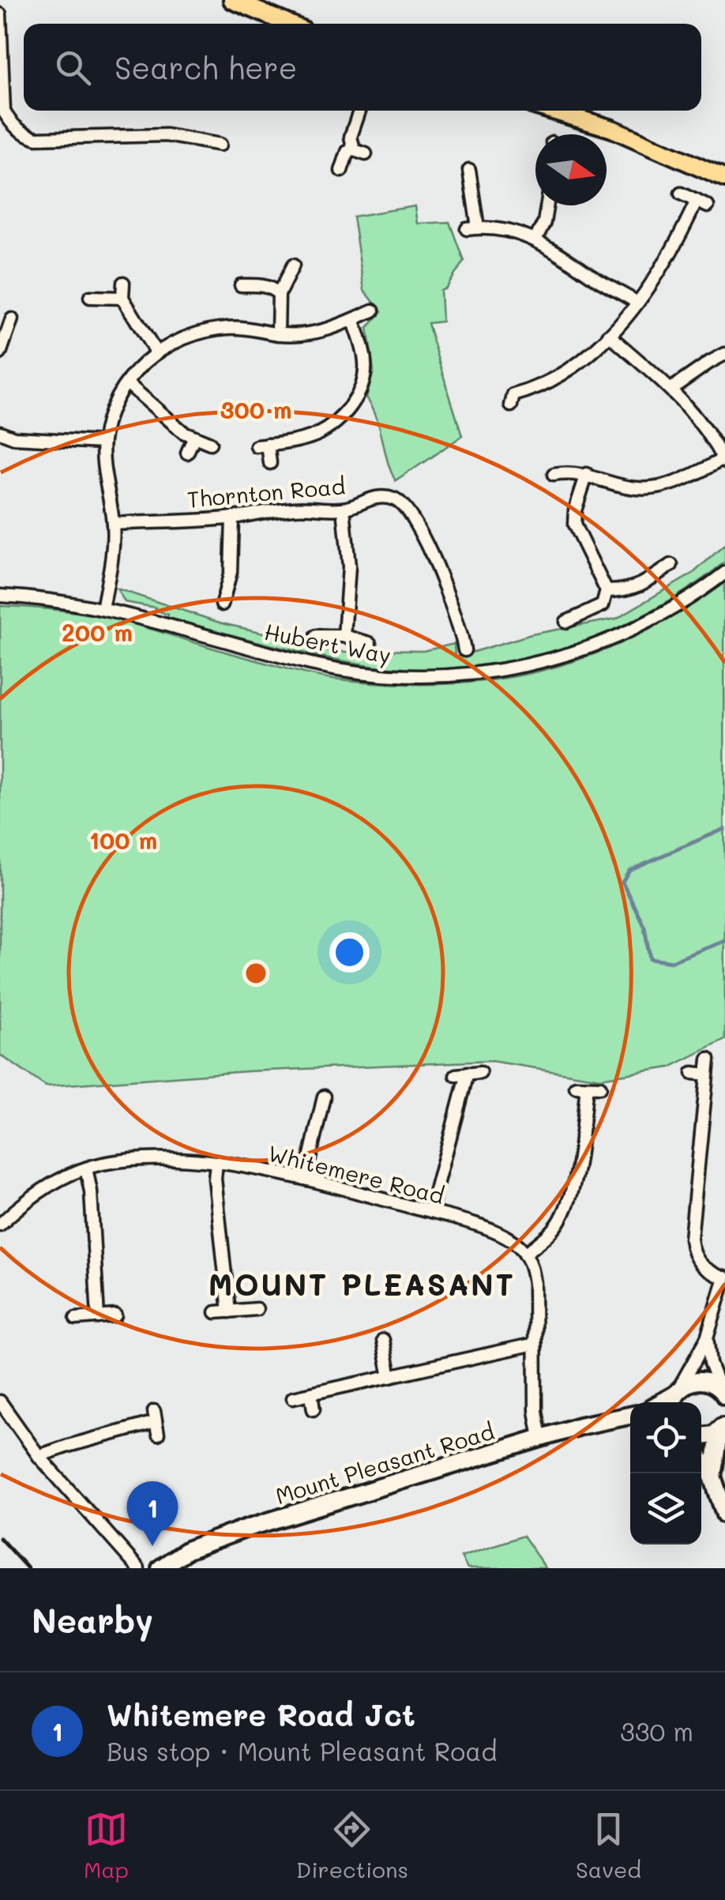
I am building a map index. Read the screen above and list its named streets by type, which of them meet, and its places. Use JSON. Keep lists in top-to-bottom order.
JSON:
{
  "streets": {
    "street": [
      "Thornton Road",
      "Hubert Way",
      "Whitemere Road",
      "Mount Pleasant Road"
    ]
  },
  "districts": ["MOUNT PLEASANT"],
  "north": "right",
  "page": {
    "search": "Search here",
    "pins": "1",
    "heading": "Nearby",
    "list": [
      {
        "mark": "1",
        "name": "Whitemere Road Jct",
        "note": "Bus stop · Mount Pleasant Road",
        "value": "330 m"
      }
    ],
    "nav": ["Map", "Directions", "Saved"]
  },
  "rings": ["300 m", "200 m", "100 m"]
}
